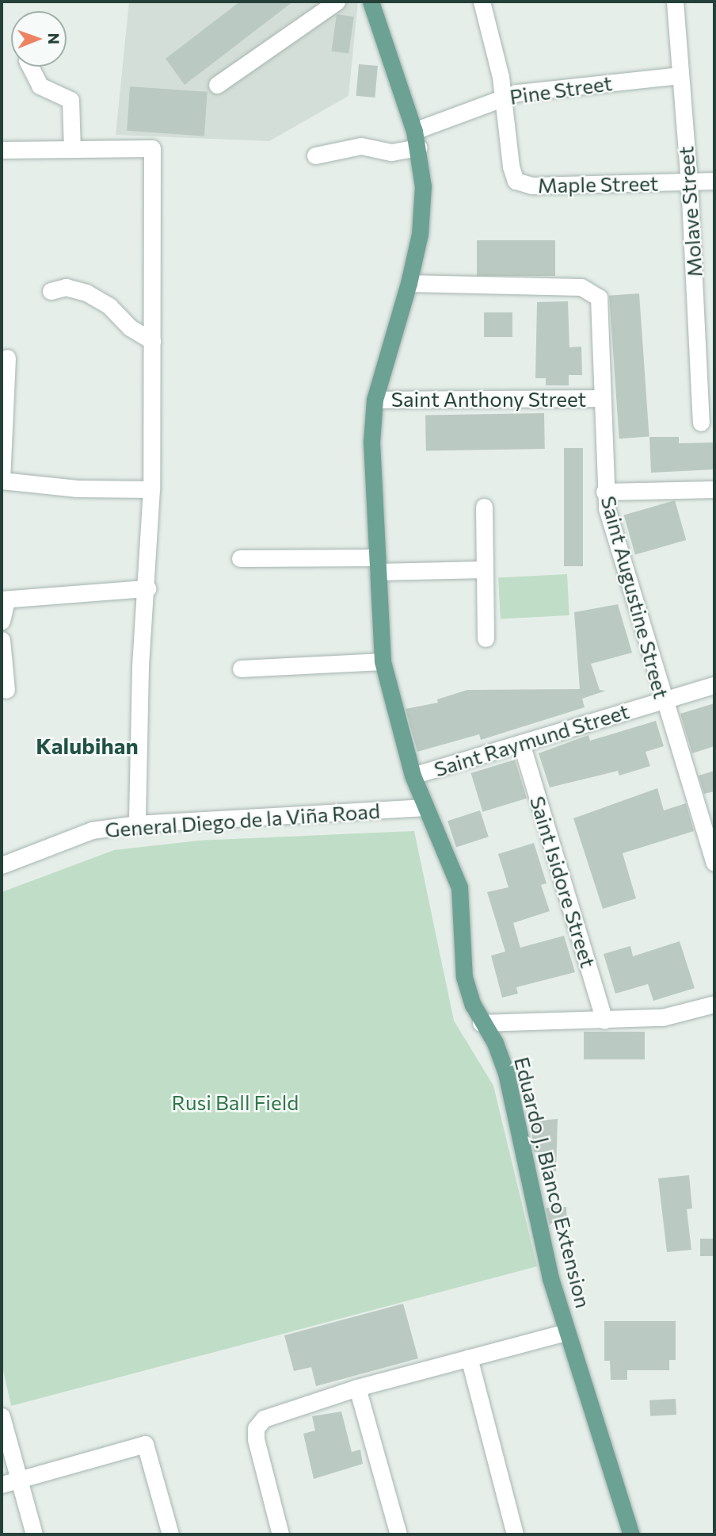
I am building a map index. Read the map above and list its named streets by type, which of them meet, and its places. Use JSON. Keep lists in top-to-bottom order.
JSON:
{
  "streets": {
    "main road": ["Eduardo J. Blanco Extension"],
    "street": [
      "Pine Street",
      "Maple Street",
      "Molave Street",
      "Saint Anthony Street",
      "Saint Augustine Street",
      "Saint Raymund Street",
      "General Diego de la Viña Road",
      "Saint Isidore Street"
    ]
  },
  "crossings": [
    ["Pine Street", "Maple Street"],
    ["Pine Street", "Molave Street"],
    ["Pine Street", "Eduardo J. Blanco Extension"],
    ["Maple Street", "Molave Street"],
    ["Saint Anthony Street", "Saint Augustine Street"],
    ["Saint Anthony Street", "Eduardo J. Blanco Extension"],
    ["Saint Augustine Street", "Saint Raymund Street"],
    ["Saint Augustine Street", "Eduardo J. Blanco Extension"],
    ["Saint Raymund Street", "Saint Isidore Street"],
    ["Saint Raymund Street", "Eduardo J. Blanco Extension"],
    ["General Diego de la Viña Road", "Eduardo J. Blanco Extension"]
  ],
  "districts": ["Kalubihan"],
  "parks": ["Rusi Ball Field"],
  "north": "right"
}
